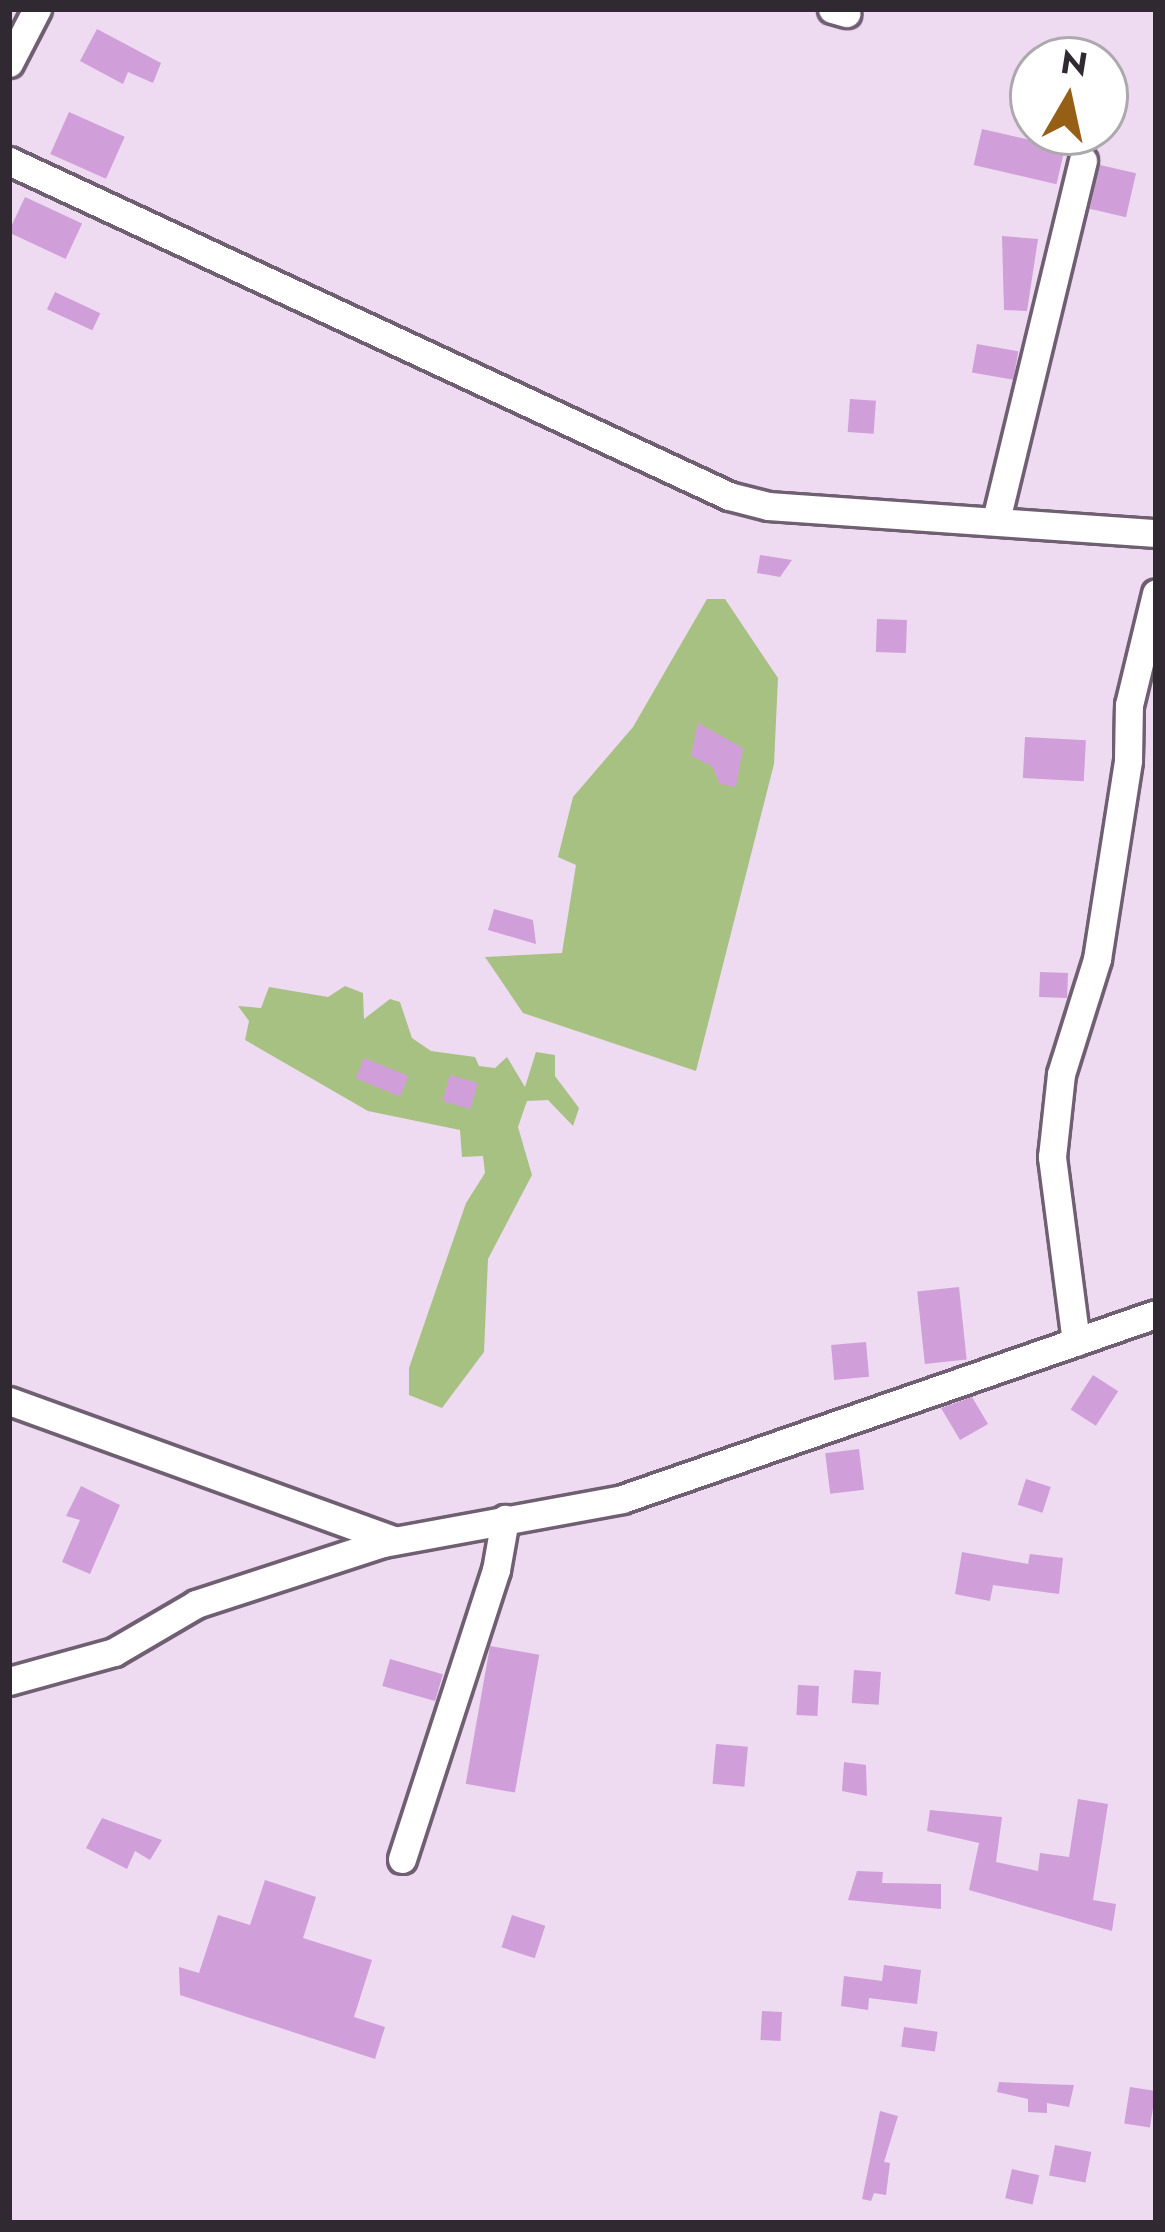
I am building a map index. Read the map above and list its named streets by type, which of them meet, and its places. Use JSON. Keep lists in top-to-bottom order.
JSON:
{
  "north": "top"
}
